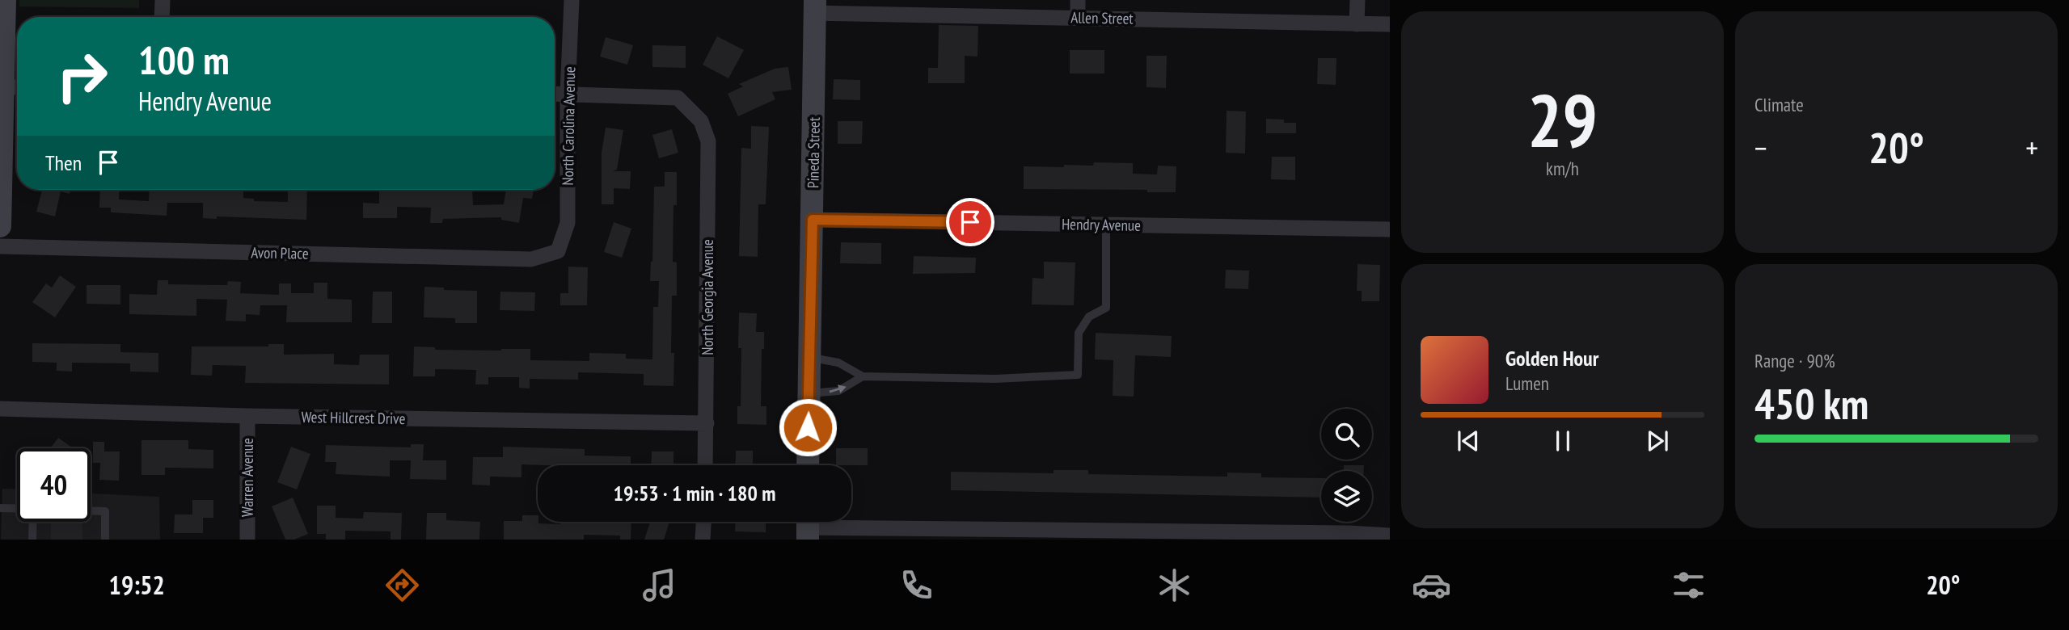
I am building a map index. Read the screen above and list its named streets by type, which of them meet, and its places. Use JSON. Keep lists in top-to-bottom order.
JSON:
{
  "streets": {
    "street": [
      "Allen Street",
      "North Carolina Avenue",
      "Pineda Street",
      "Hendry Avenue",
      "Avon Place",
      "North Georgia Avenue",
      "West Hillcrest Drive",
      "Warren Avenue"
    ]
  },
  "crossings": [
    ["Allen Street", "Pineda Street"],
    ["North Carolina Avenue", "Avon Place"],
    ["North Carolina Avenue", "North Georgia Avenue"],
    ["Pineda Street", "Hendry Avenue"],
    ["North Georgia Avenue", "West Hillcrest Drive"],
    ["West Hillcrest Drive", "Warren Avenue"]
  ],
  "page": {
    "tile": [
      ["29", "km/h"],
      "Climate",
      ["Range · 90%", "450 km"]
    ],
    "turn": ["100 m", "Hendry Avenue"],
    "heat": ["−", "20°", "+"],
    "then": "Then",
    "song": ["Golden Hour", "Lumen"],
    "limit": "40",
    "trip": "19:53 · 1 min · 180 m",
    "tabs": ["19:52", "20°"]
  }
}
